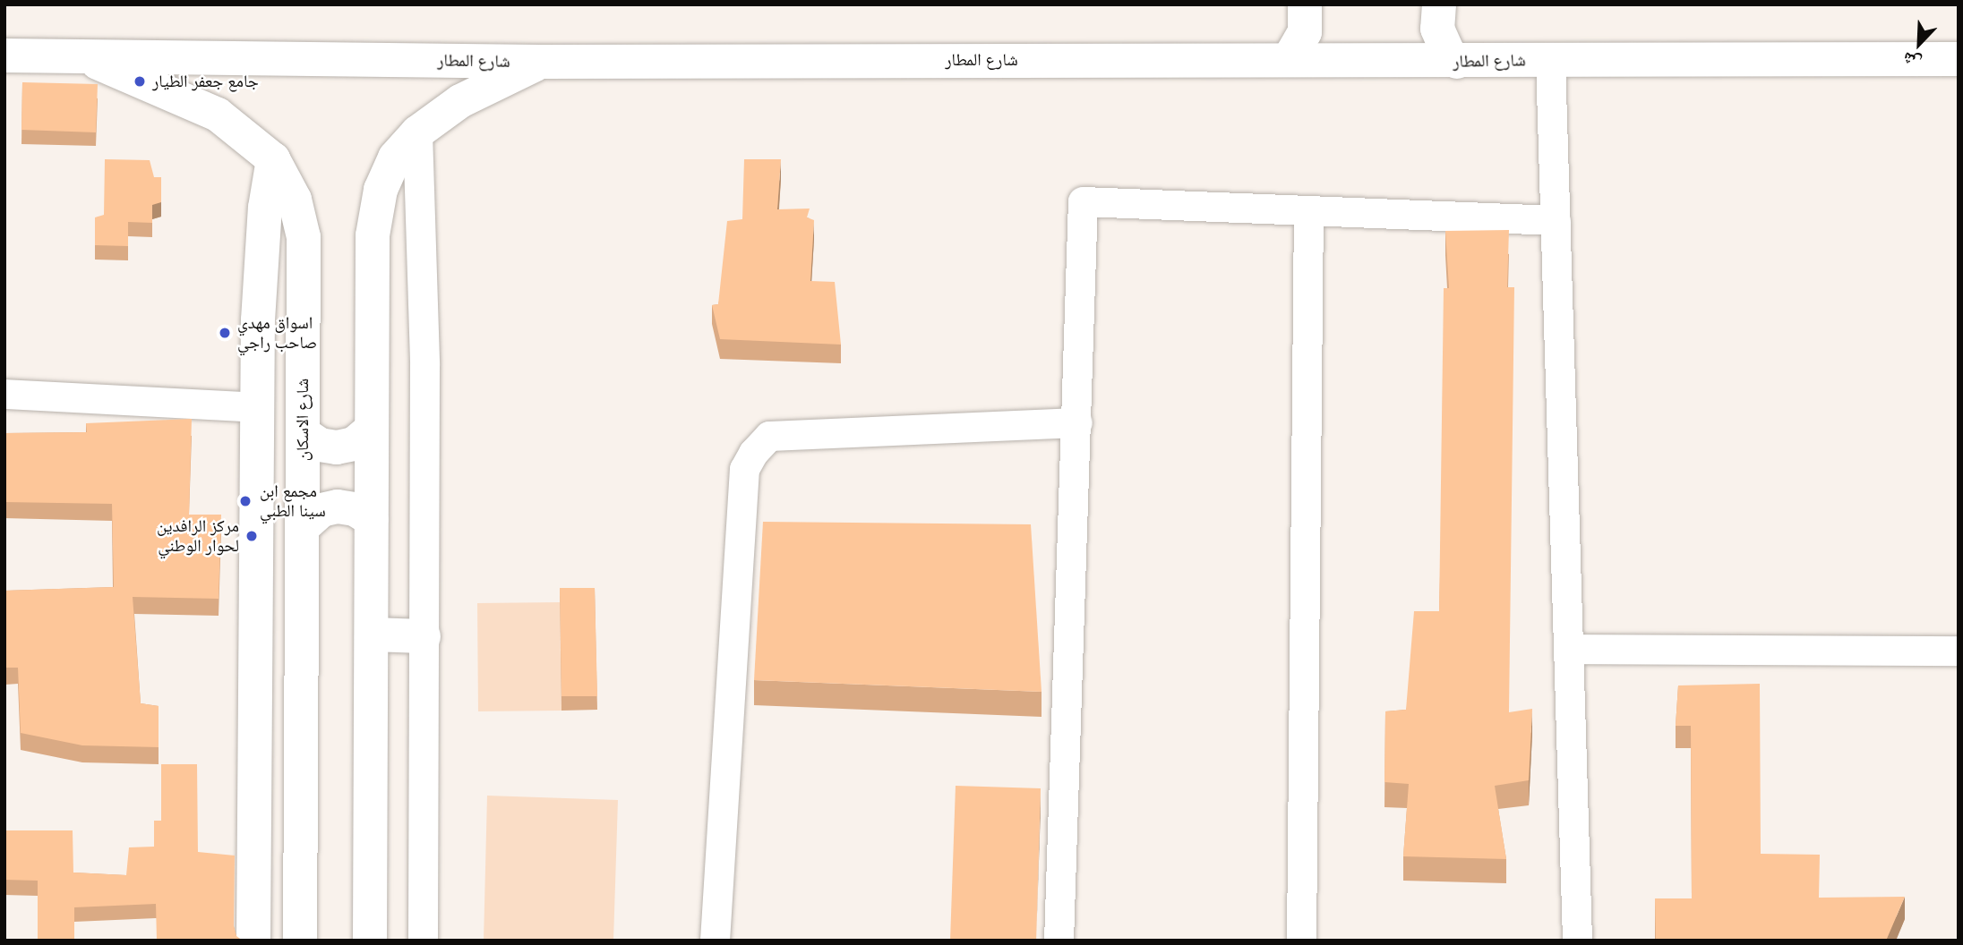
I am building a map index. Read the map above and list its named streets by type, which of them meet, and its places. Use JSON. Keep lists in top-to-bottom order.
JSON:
{
  "streets": {
    "main road": ["شارع المطار", "شارع الاسكان"]
  },
  "crossings": [
    ["شارع المطار", "شارع الاسكان"]
  ],
  "places": [
    "جامع جعفر الطيار",
    "اسواق مهدي صاحب راجي",
    "مجمع ابن سينا الطبي",
    "مركز الرافدين لحوار الوطني"
  ],
  "north": "bottom left"
}
